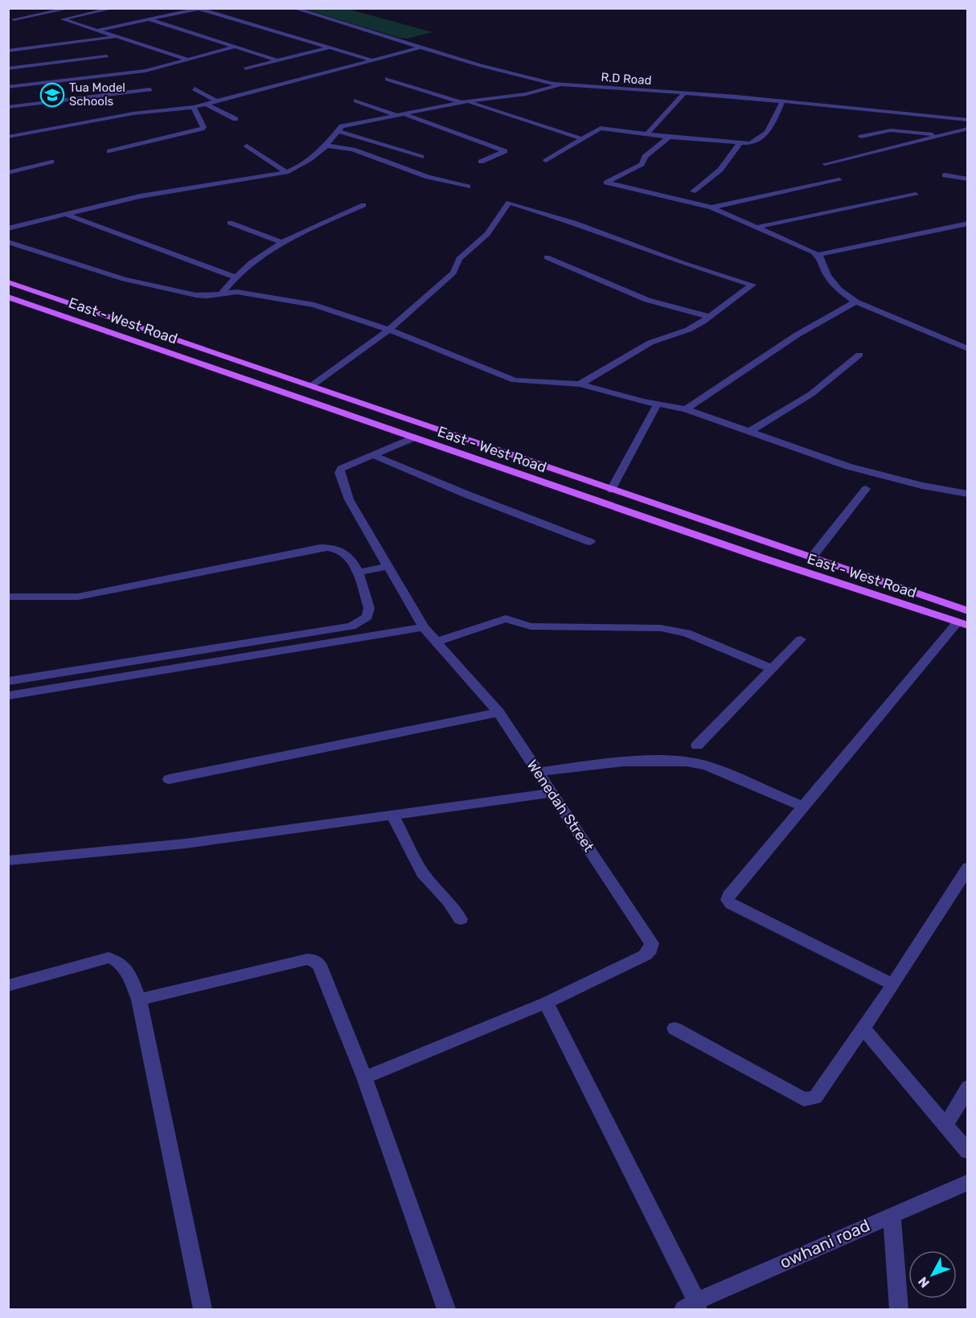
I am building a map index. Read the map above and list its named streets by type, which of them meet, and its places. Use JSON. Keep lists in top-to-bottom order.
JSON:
{
  "streets": {
    "main road": ["East - West Road"],
    "street": ["R.D Road", "Wenedah Street", "owhani road"]
  },
  "crossings": [
    ["East - West Road", "Wenedah Street"]
  ],
  "places": {
    "school or university": ["Tua Model Schools"]
  },
  "north": "bottom left"
}
